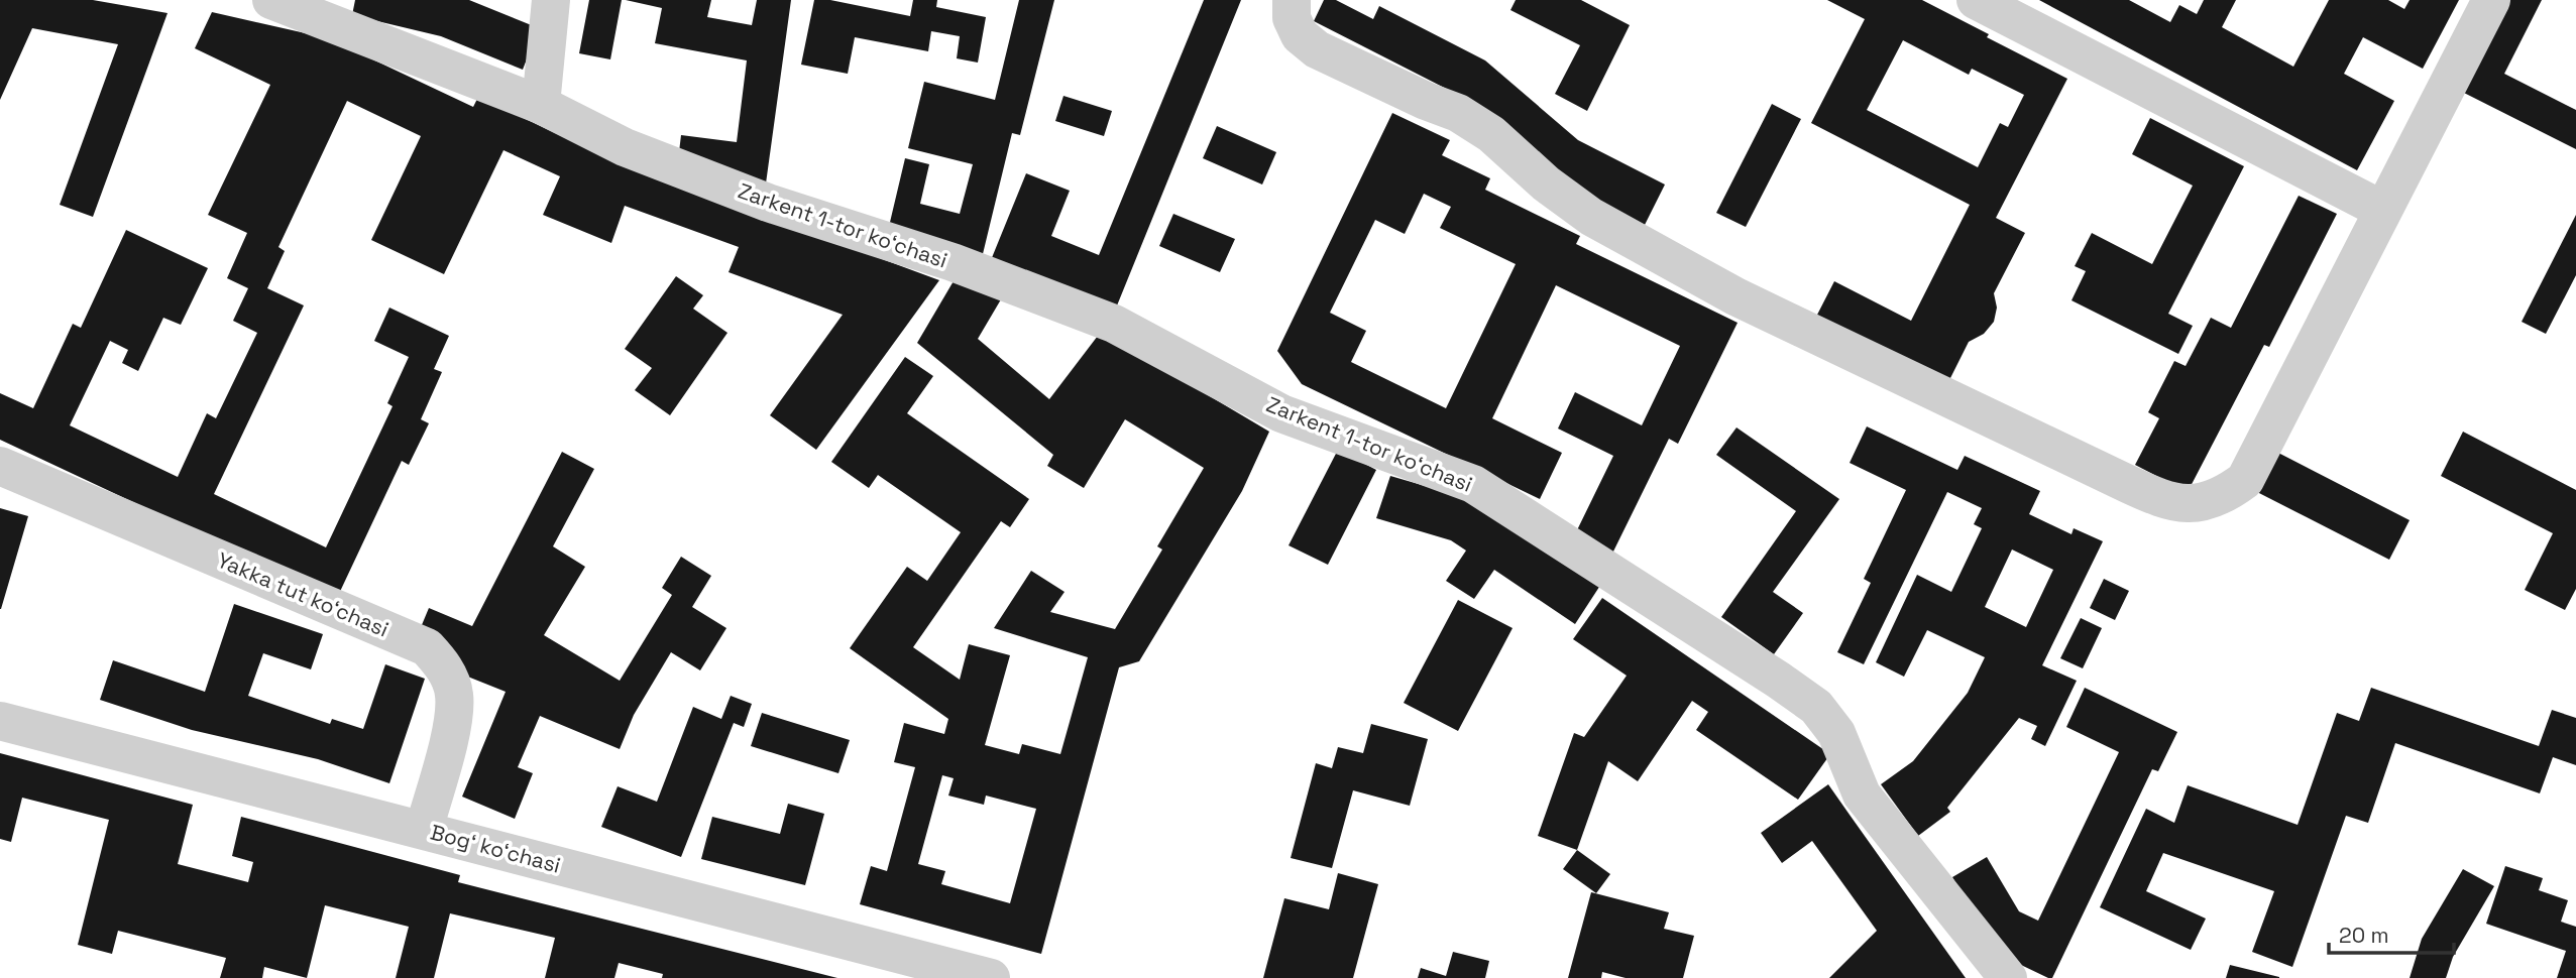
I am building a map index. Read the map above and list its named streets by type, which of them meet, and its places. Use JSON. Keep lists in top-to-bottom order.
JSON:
{
  "streets": {
    "street": ["Zarkent 1-tor koʻchasi", "Yakka tut koʻchasi", "Bogʻ koʻchasi"]
  },
  "crossings": [
    ["Yakka tut koʻchasi", "Bogʻ koʻchasi"]
  ],
  "scale_bar": "20 m"
}
